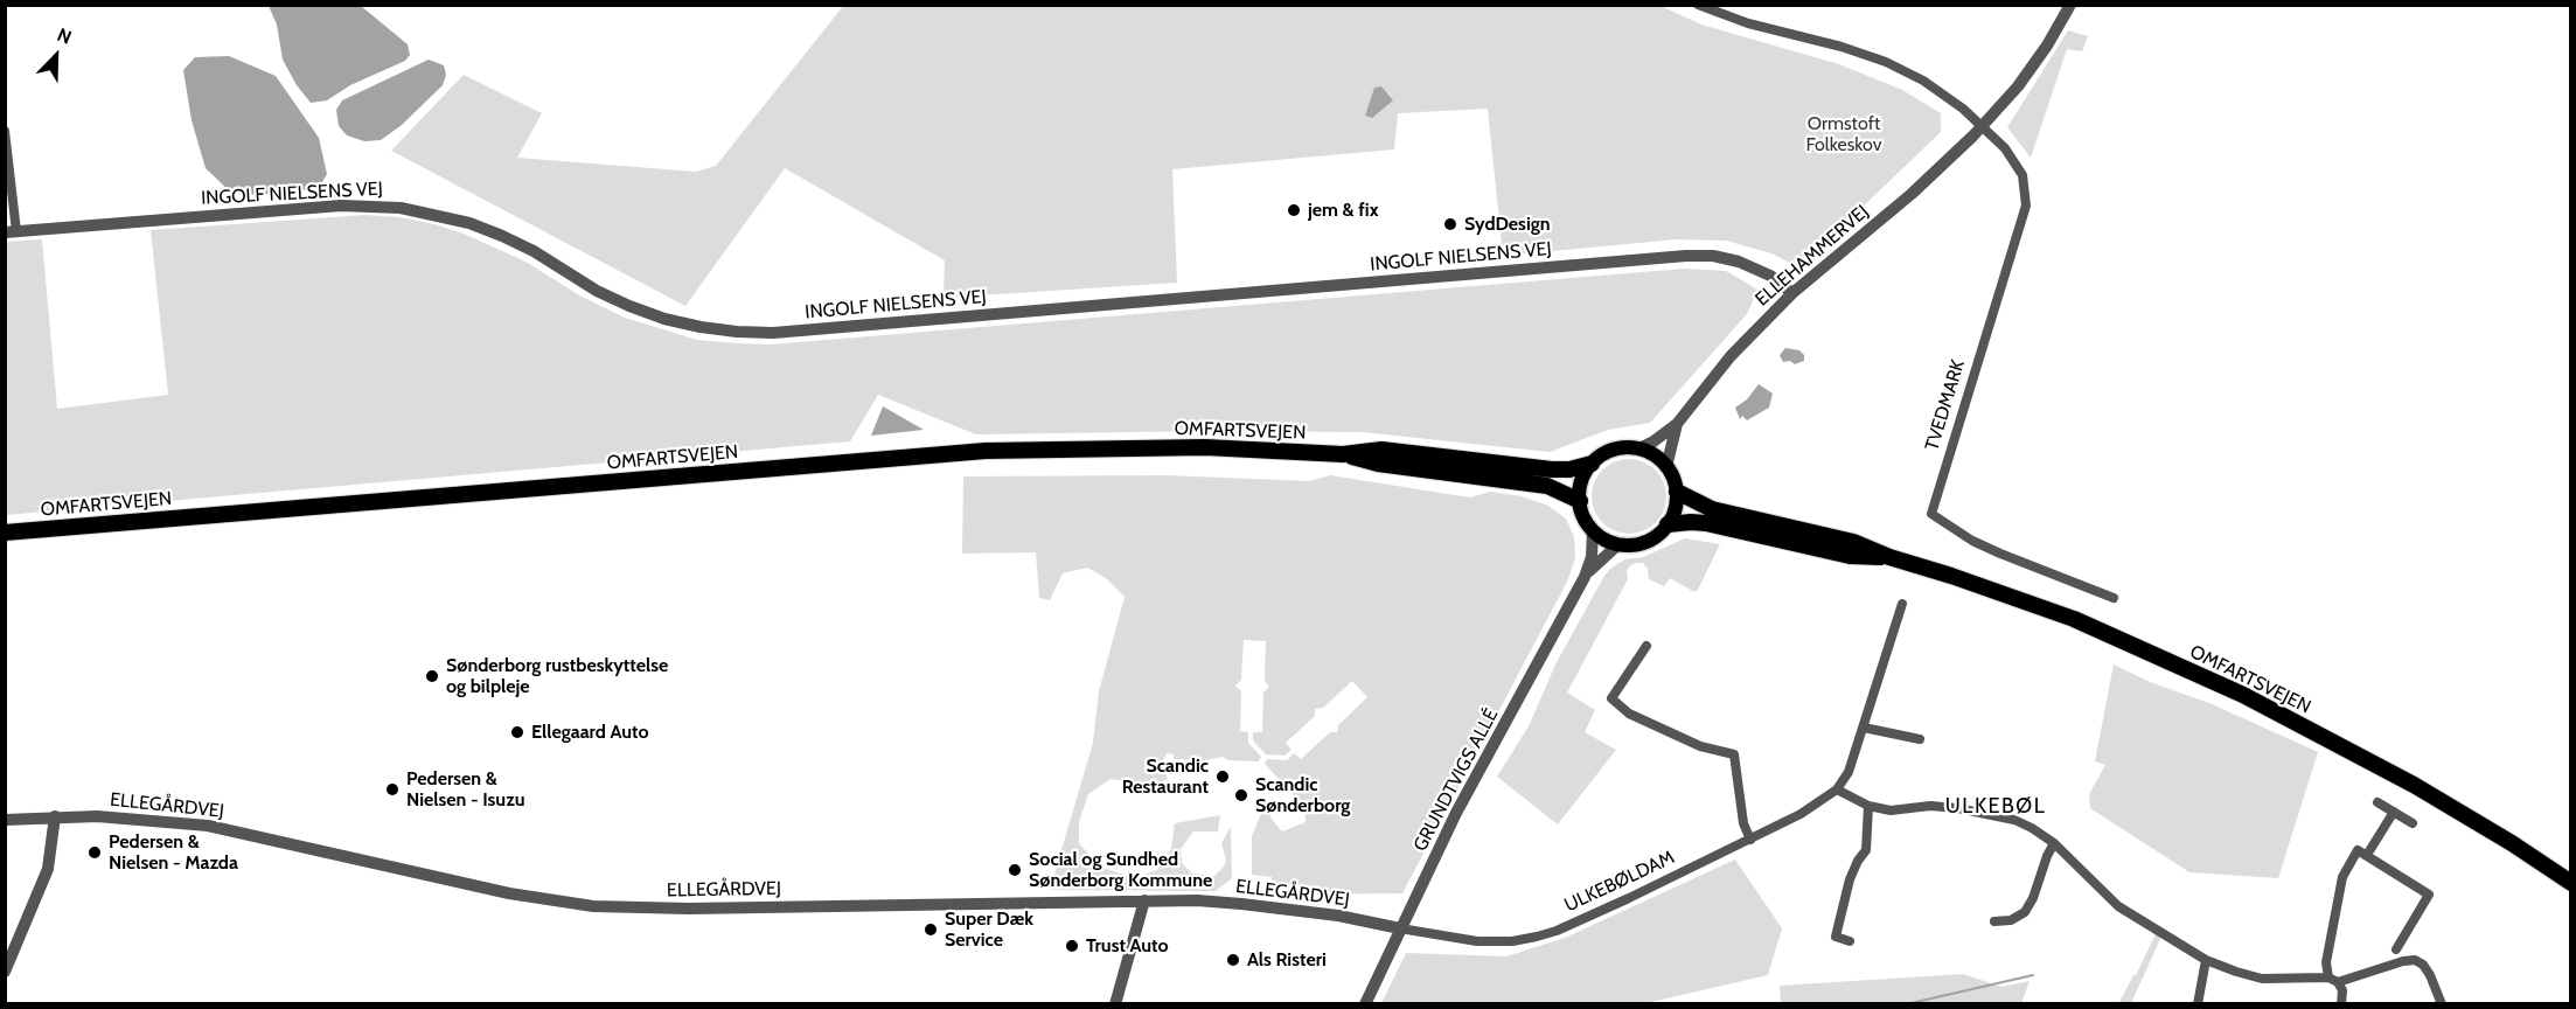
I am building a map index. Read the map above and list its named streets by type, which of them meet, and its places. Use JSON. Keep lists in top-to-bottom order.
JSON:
{
  "streets": {
    "highway": ["OMFARTSVEJEN"],
    "street": [
      "INGOLF NIELSENS VEJ",
      "ELLEHAMMERVEJ",
      "TVEDMARK",
      "GRUNDTVIGS ALLÉ",
      "ELLEGÅRDVEJ",
      "ULKEBØLDAM"
    ]
  },
  "crossings": [
    ["INGOLF NIELSENS VEJ", "ELLEHAMMERVEJ"],
    ["ELLEHAMMERVEJ", "TVEDMARK"],
    ["ELLEHAMMERVEJ", "OMFARTSVEJEN"],
    ["ELLEHAMMERVEJ", "GRUNDTVIGS ALLÉ"],
    ["OMFARTSVEJEN", "GRUNDTVIGS ALLÉ"],
    ["GRUNDTVIGS ALLÉ", "ELLEGÅRDVEJ"],
    ["GRUNDTVIGS ALLÉ", "ULKEBØLDAM"],
    ["ELLEGÅRDVEJ", "ULKEBØLDAM"]
  ],
  "districts": ["ULKEBØL"],
  "parks": ["Ormstoft Folkeskov"],
  "places": [
    "jem & fix",
    "SydDesign",
    "Sønderborg rustbeskyttelse og bilpleje",
    "Ellegaard Auto",
    "Scandic Restaurant",
    "Pedersen & Nielsen - Isuzu",
    "Scandic Sønderborg",
    "Pedersen & Nielsen - Mazda",
    "Social og Sundhed Sønderborg Kommune",
    "Super Dæk Service",
    "Trust Auto",
    "Als Risteri"
  ],
  "north": "top right"
}
